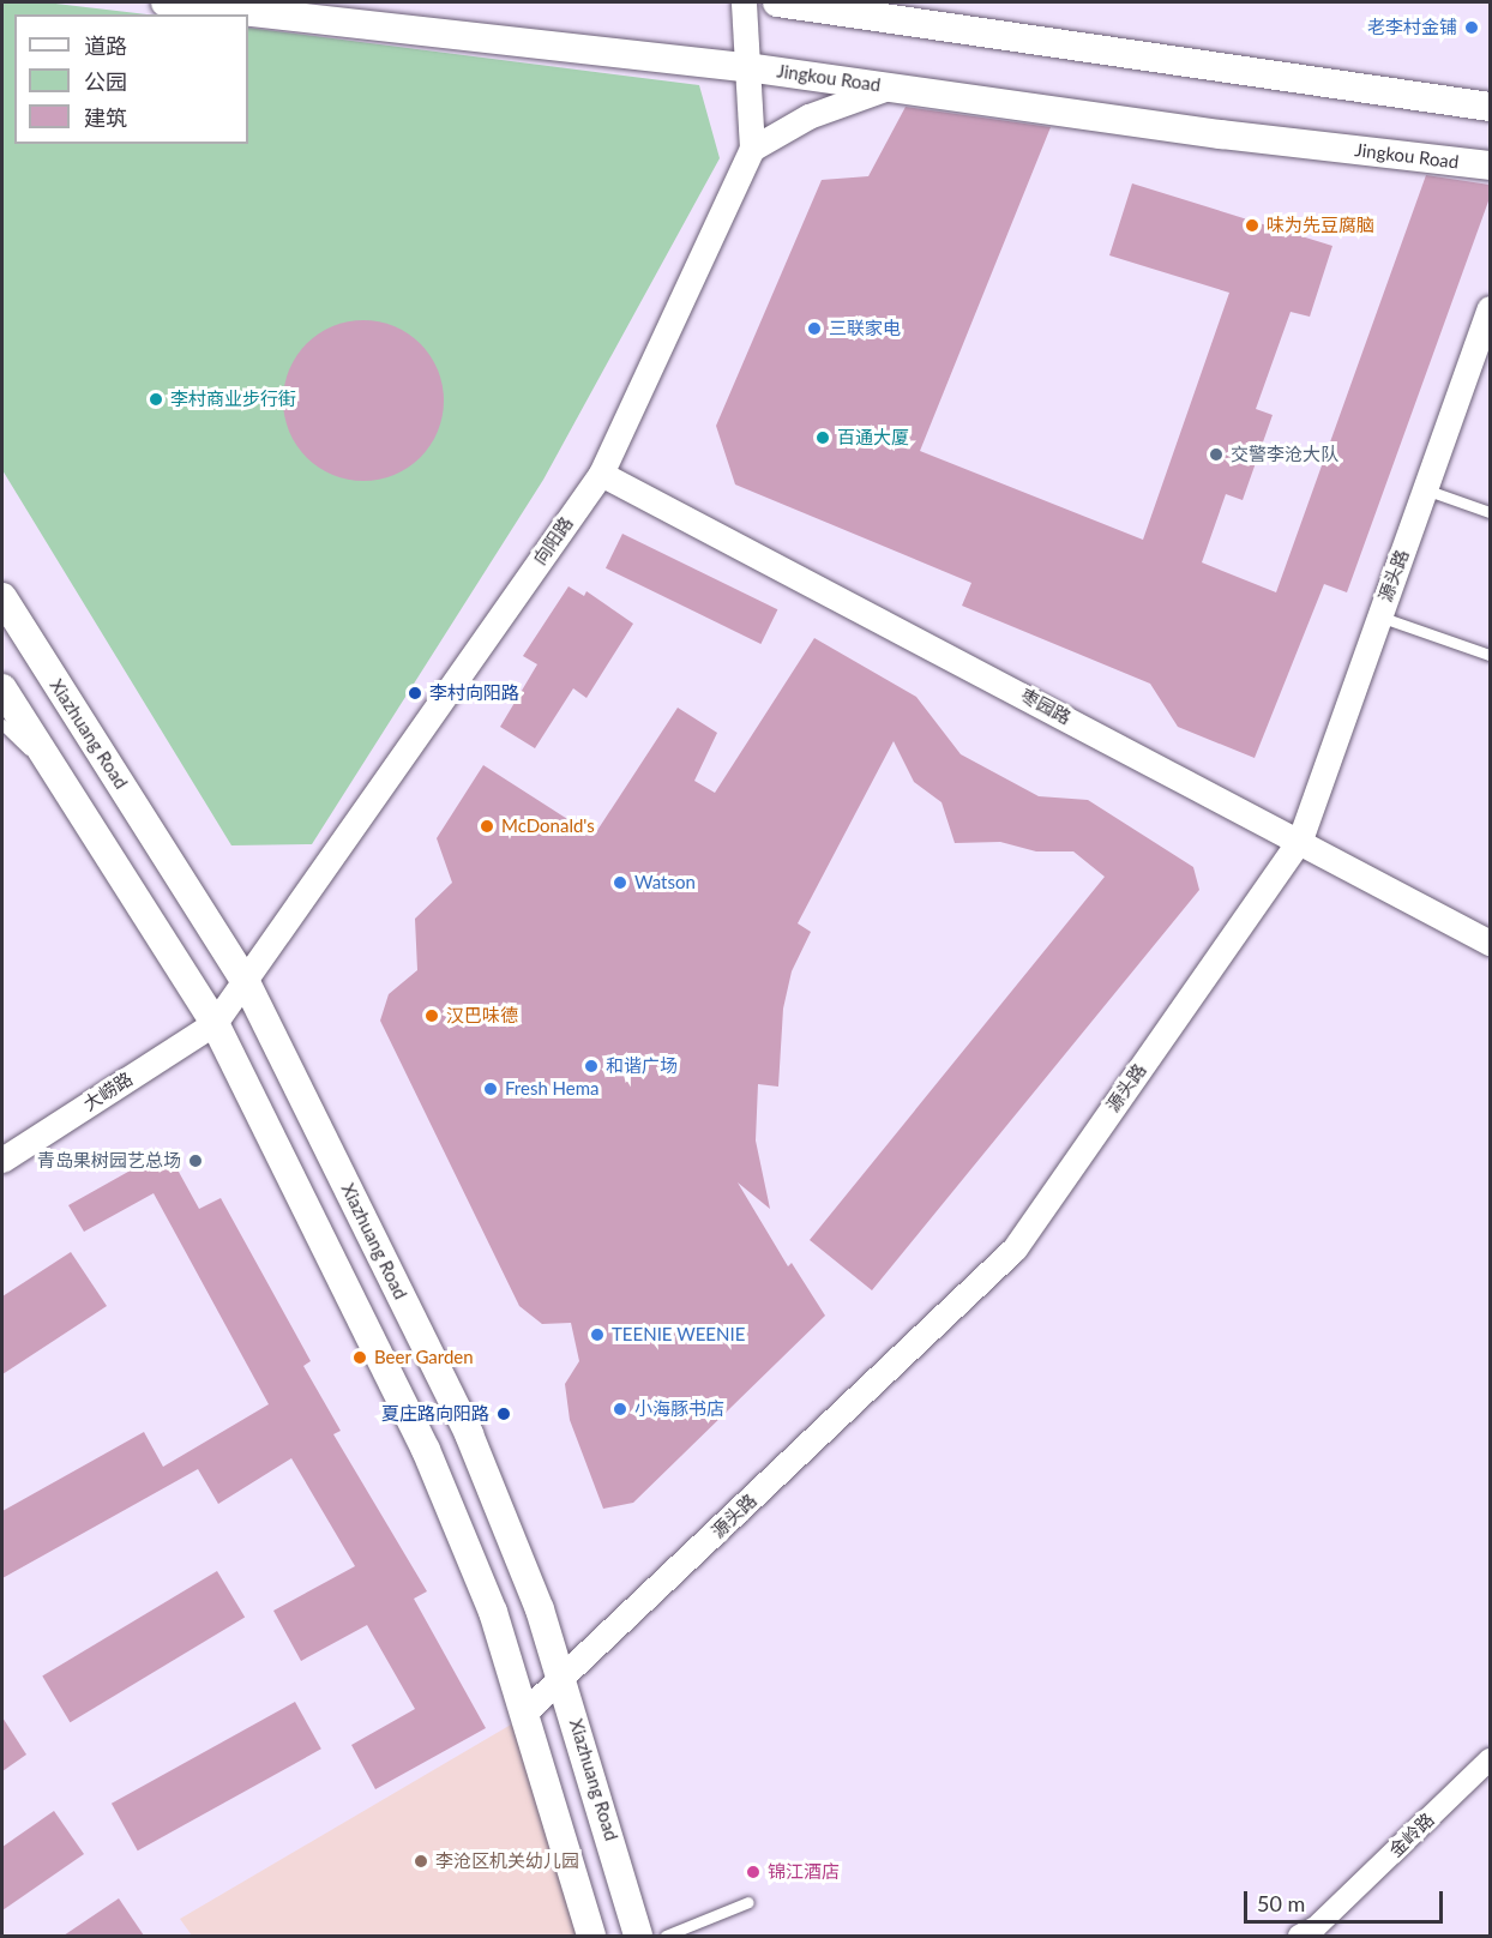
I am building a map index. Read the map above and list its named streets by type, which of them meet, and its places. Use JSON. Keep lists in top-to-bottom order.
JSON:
{
  "streets": {
    "main road": ["Jingkou Road", "Xiazhuang Road"],
    "street": [
      "向阳路",
      "源头路",
      "枣园路",
      "大崂路",
      "金岭路"
    ]
  },
  "crossings": [
    ["Jingkou Road", "向阳路"],
    ["向阳路", "枣园路"],
    ["向阳路", "Xiazhuang Road"],
    ["向阳路", "大崂路"],
    ["源头路", "枣园路"],
    ["源头路", "Xiazhuang Road"]
  ],
  "places": [
    "老李村金铺",
    "味为先豆腐脑",
    "三联家电",
    "李村商业步行街",
    "百通大厦",
    "交警李沧大队",
    "李村向阳路",
    "McDonald's",
    "Watson",
    "汉巴味德",
    "和谐广场",
    "Fresh Hema",
    "青岛果树园艺总场",
    "TEENIE WEENIE",
    "Beer Garden",
    "小海豚书店",
    "夏庄路向阳路",
    "李沧区机关幼儿园",
    "锦江酒店"
  ],
  "legend": ["道路", "公园", "建筑"],
  "scale_bar": "50 m"
}
